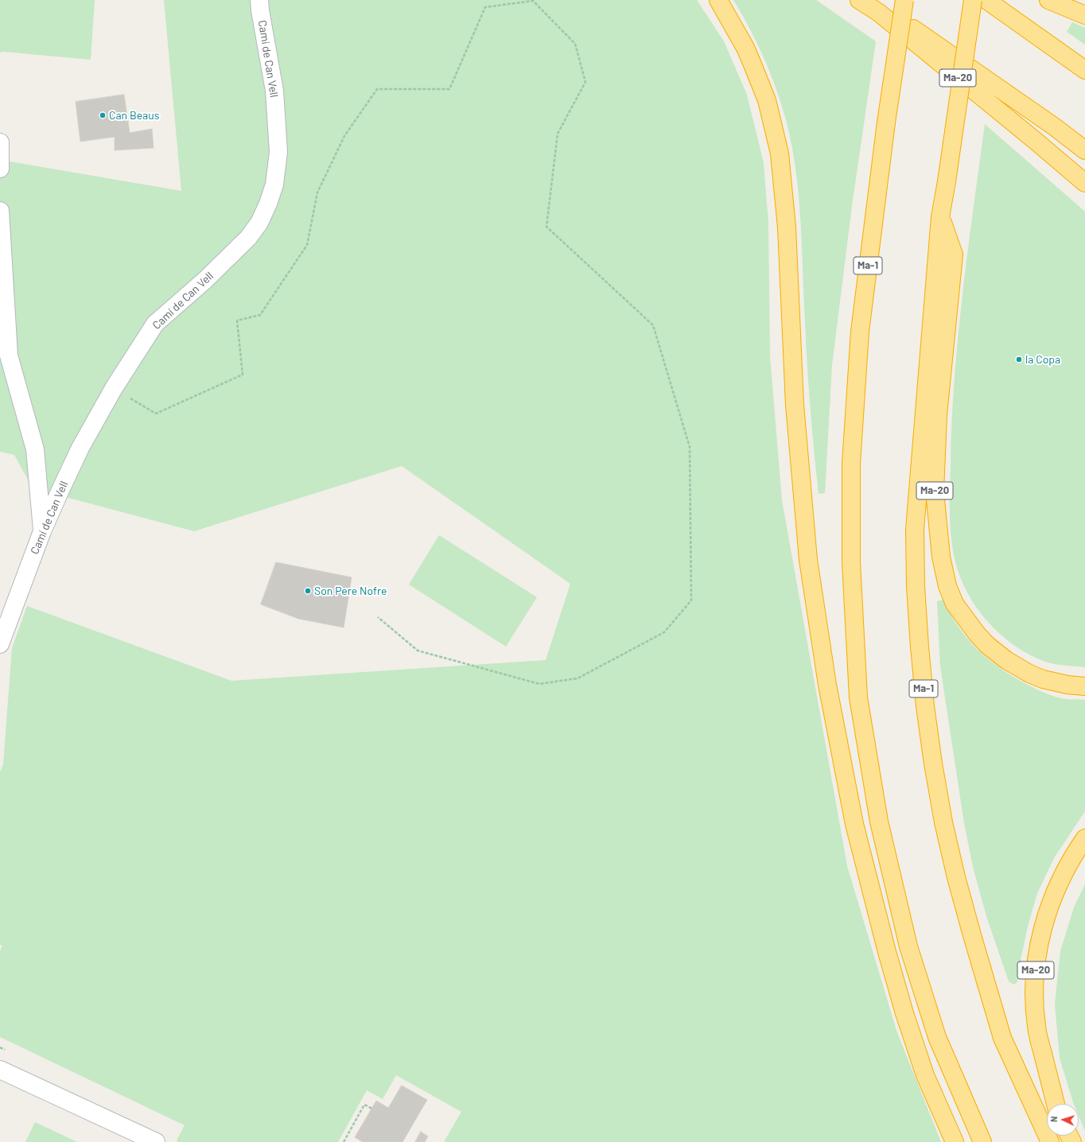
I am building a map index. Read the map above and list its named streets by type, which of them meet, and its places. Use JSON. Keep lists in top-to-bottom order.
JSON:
{
  "streets": {
    "highway": ["Ma-20", "Ma-1"],
    "street": ["Camí de Can Vell"]
  },
  "crossings": [
    ["Ma-20", "Ma-1"]
  ],
  "places": ["Can Beaus", "la Copa", "Son Pere Nofre"],
  "north": "left"
}
